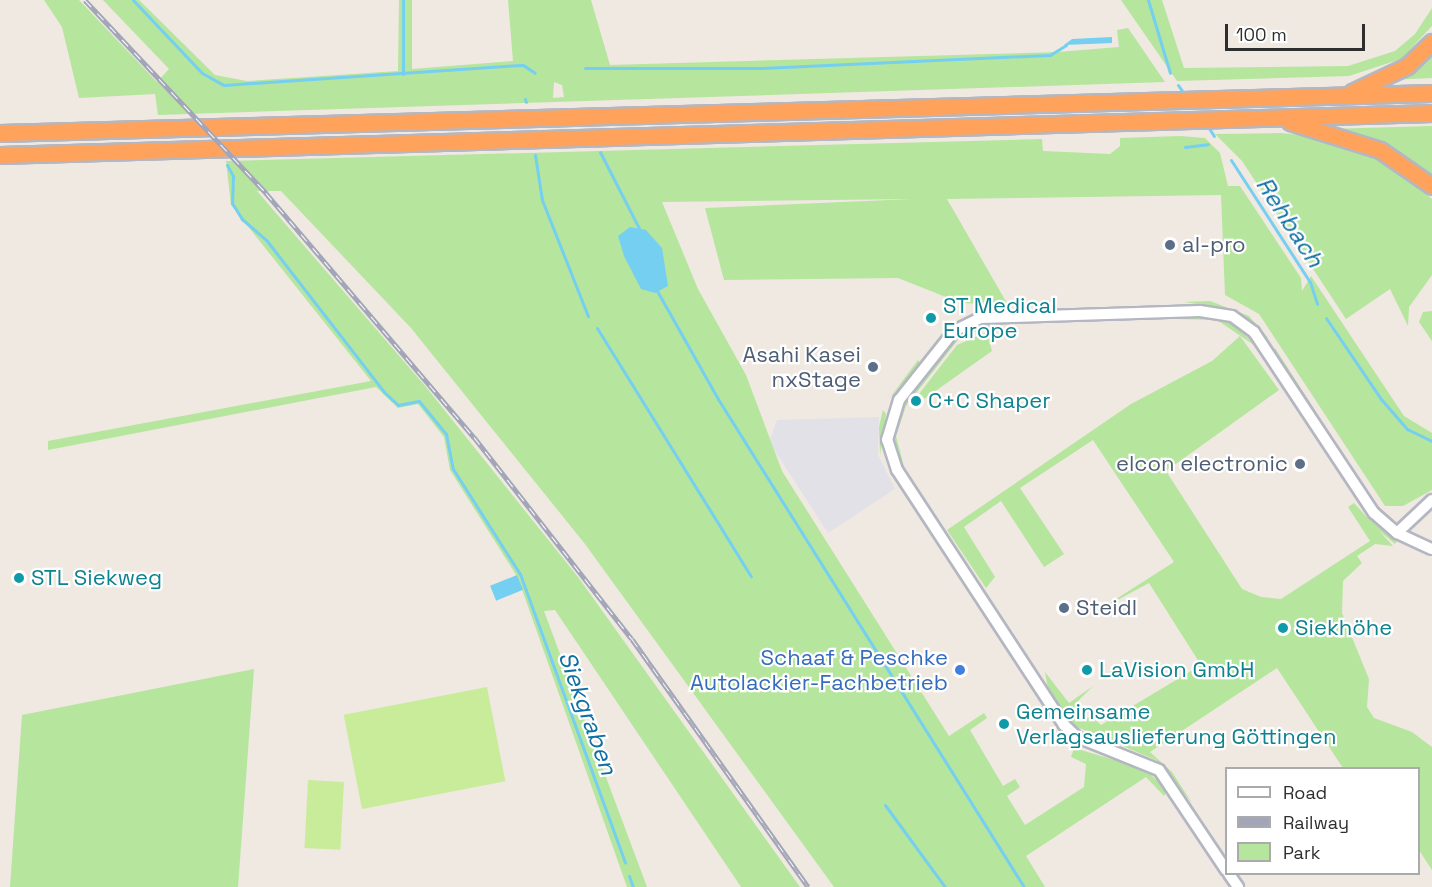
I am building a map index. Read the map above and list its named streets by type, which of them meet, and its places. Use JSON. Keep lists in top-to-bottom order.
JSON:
{
  "water": ["Rehbach", "Siekgraben"],
  "places": [
    "al-pro",
    "ST Medical Europe",
    "Asahi Kasei nxStage",
    "C+C Shaper",
    "elcon electronic",
    "STL Siekweg",
    "Steidl",
    "Siekhöhe",
    "Schaaf & Peschke Autolackier-Fachbetrieb",
    "LaVision GmbH",
    "Gemeinsame Verlagsauslieferung Göttingen"
  ],
  "legend": ["Road", "Railway", "Park"],
  "scale_bar": "100 m"
}
